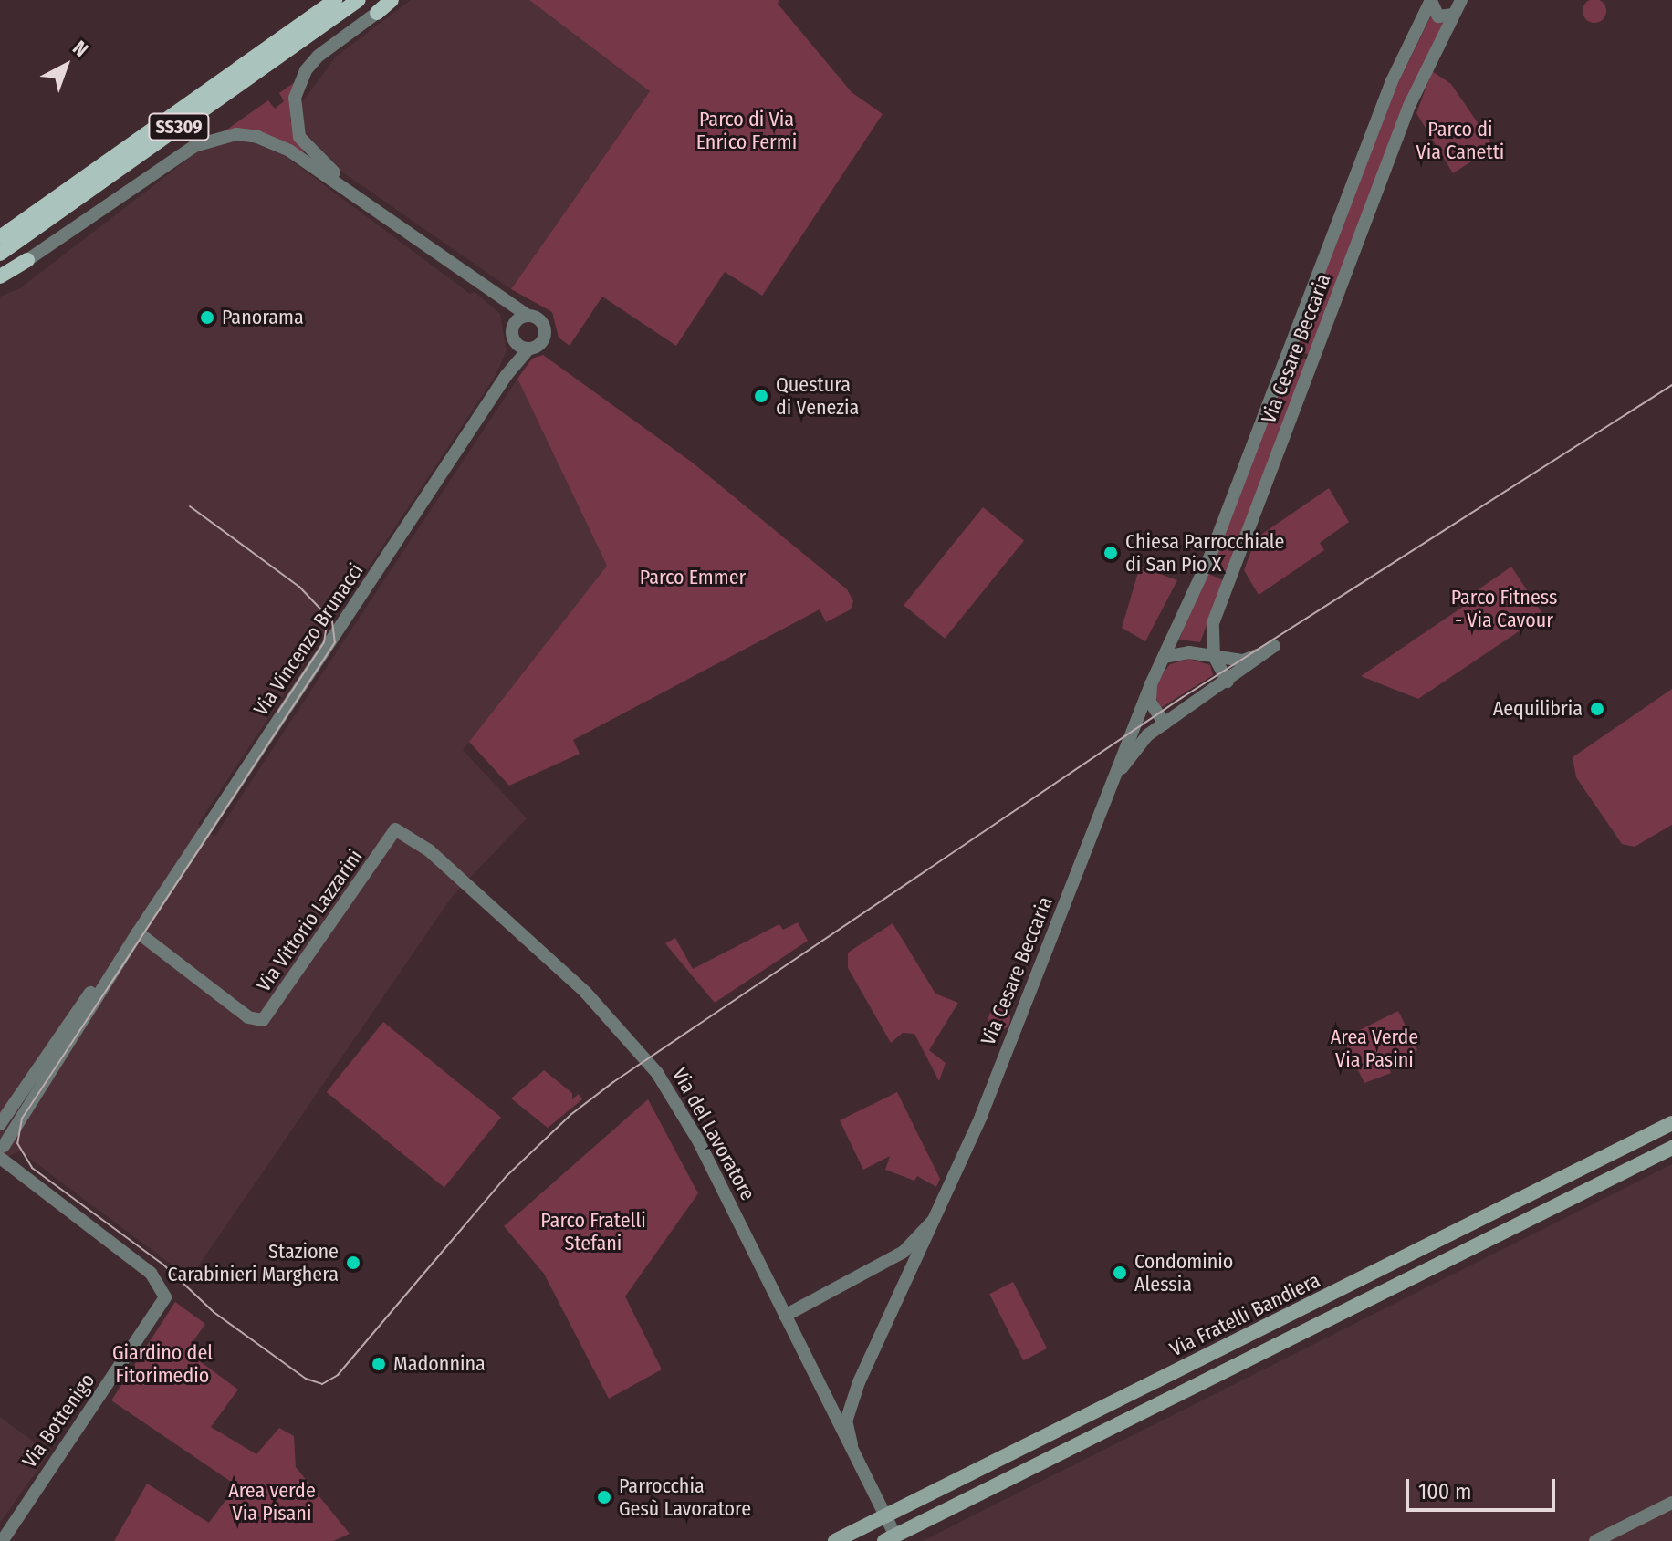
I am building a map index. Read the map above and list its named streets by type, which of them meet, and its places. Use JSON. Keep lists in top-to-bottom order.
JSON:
{
  "streets": {
    "main road": ["SS309", "Via Fratelli Bandiera"],
    "street": [
      "Via Cesare Beccaria",
      "Via Vincenzo Brunacci",
      "Via Vittorio Lazzarini",
      "Via del Lavoratore",
      "Via Bottenigo"
    ]
  },
  "crossings": [
    ["Via Cesare Beccaria", "Via del Lavoratore"],
    ["Via Vincenzo Brunacci", "Via Vittorio Lazzarini"],
    ["Via Vincenzo Brunacci", "Via Bottenigo"],
    ["Via Vittorio Lazzarini", "Via del Lavoratore"],
    ["Via del Lavoratore", "Via Fratelli Bandiera"]
  ],
  "parks": [
    "Parco di Via Enrico Fermi",
    "Parco di Via Canetti",
    "Parco Emmer",
    "Parco Fitness - Via Cavour",
    "Area Verde Via Pasini",
    "Parco Fratelli Stefani",
    "Giardino del Fitorimedio",
    "Area verde Via Pisani"
  ],
  "places": [
    "Panorama",
    "Questura di Venezia",
    "Chiesa Parrocchiale di San Pio X",
    "Aequilibria",
    "Stazione Carabinieri Marghera",
    "Condominio Alessia",
    "Madonnina",
    "Parrocchia Gesù Lavoratore"
  ],
  "scale_bar": "100 m",
  "north": "top right"
}
